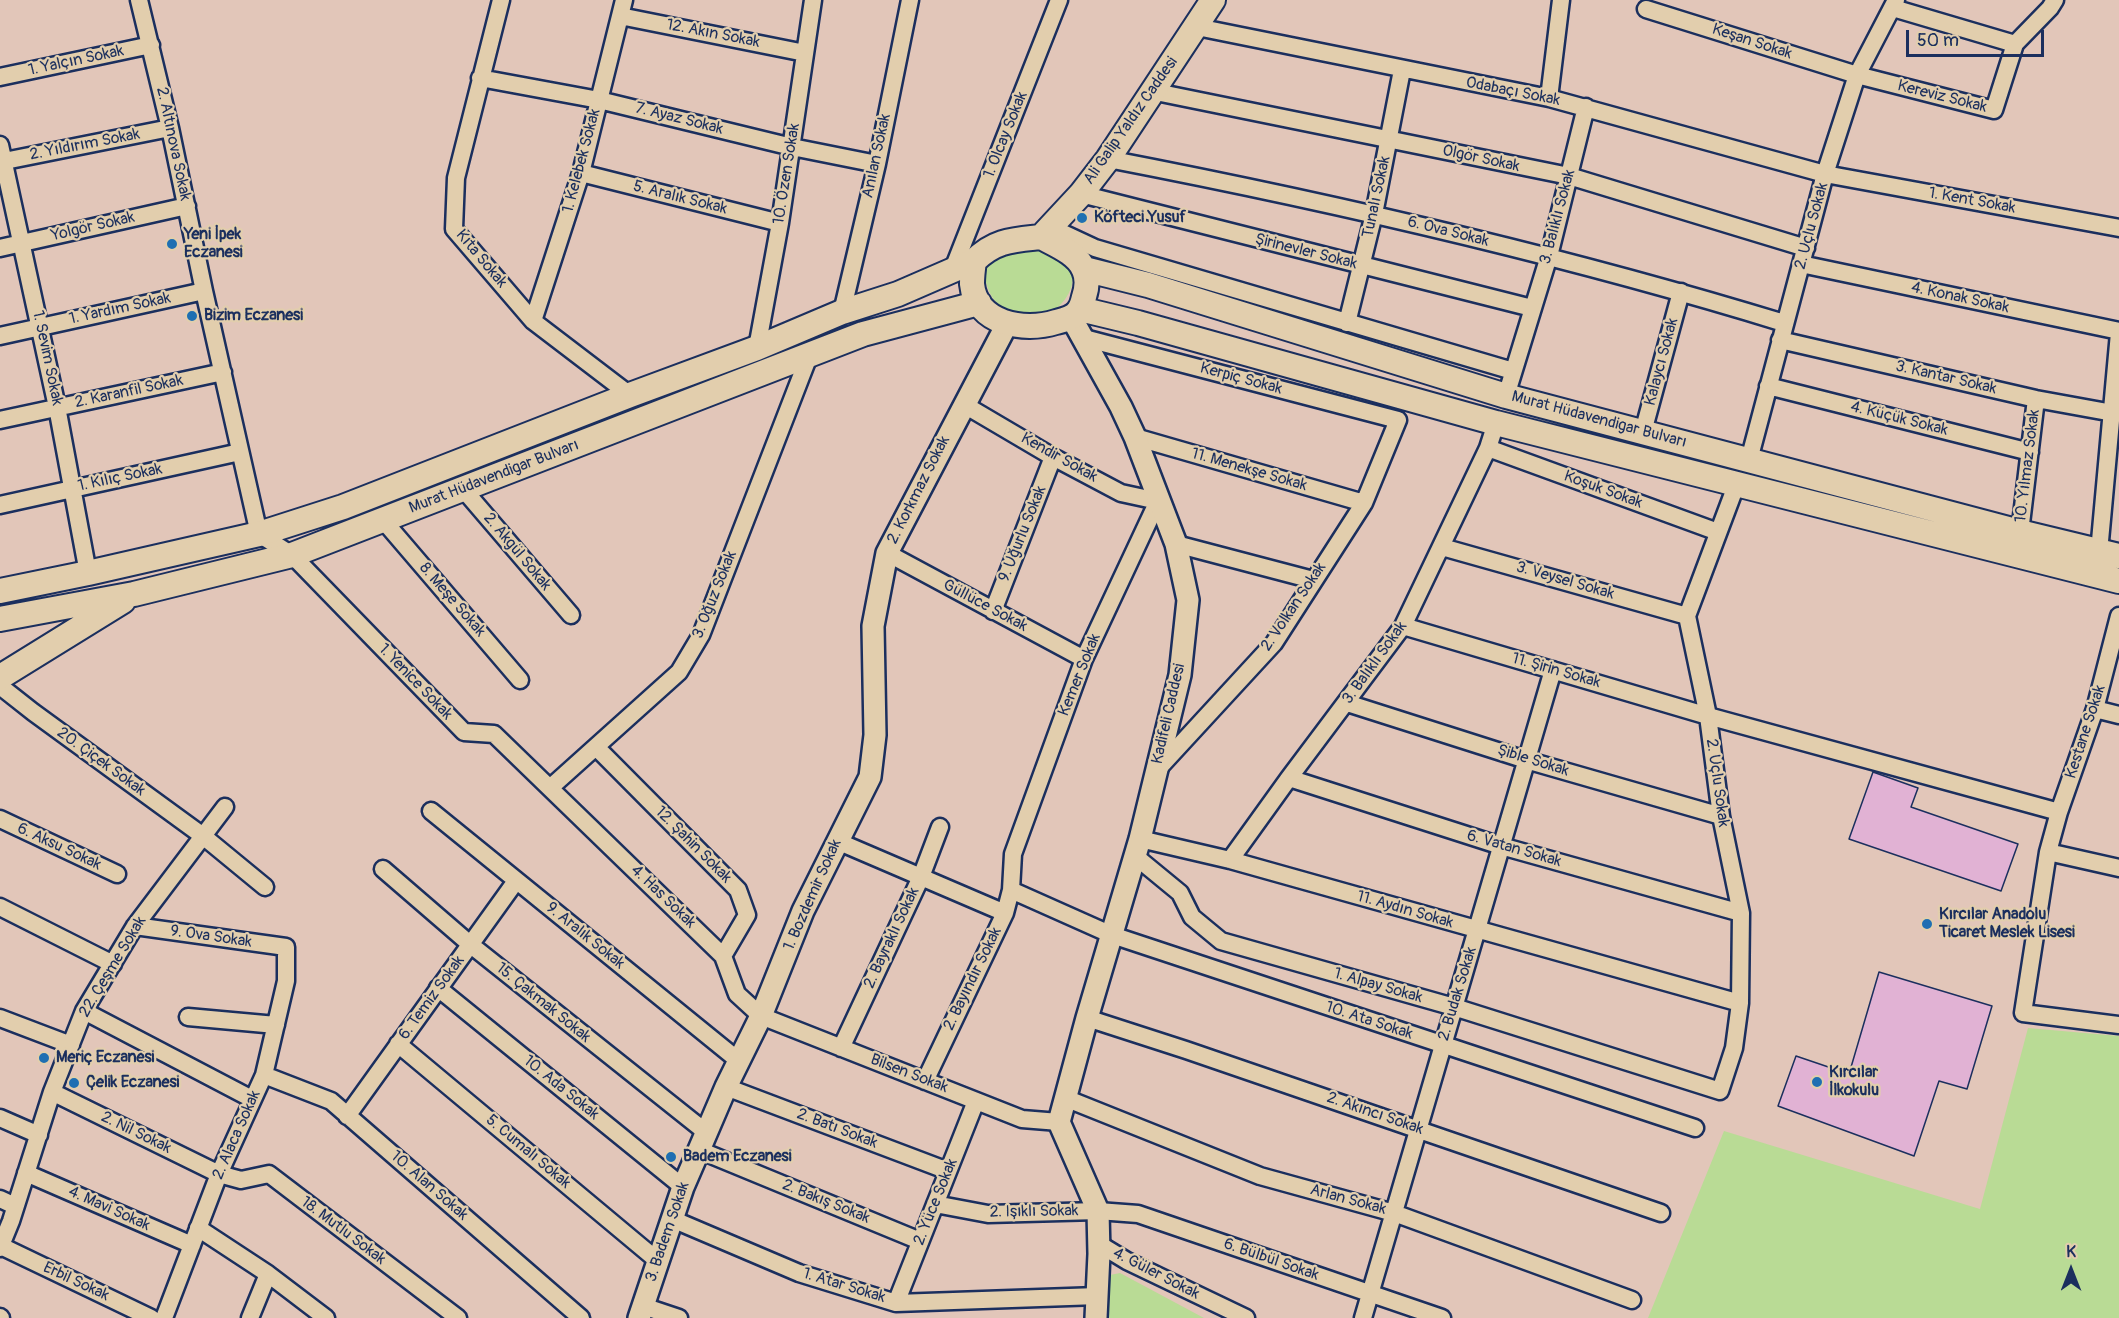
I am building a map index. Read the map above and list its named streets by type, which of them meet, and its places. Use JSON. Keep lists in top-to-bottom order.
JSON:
{
  "streets": {
    "main road": ["Ali Galip Yaldız Caddesi", "Murat Hüdavendigar Bulvarı"],
    "street": [
      "12. Akın Sokak",
      "Keşan Sokak",
      "1. Yalçın Sokak",
      "Odabaçı Sokak",
      "Kereviz Sokak",
      "7. Ayaz Sokak",
      "1. Olcay Sokak",
      "2. Altınova Sokak",
      "2. Yıldırım Sokak",
      "Anılan Sokak",
      "Olgör Sokak",
      "1. Kelebek Sokak",
      "10. Özen Sokak",
      "Tunalı Sokak",
      "5. Aralık Sokak",
      "1. Kent Sokak",
      "3. Balıklı Sokak",
      "2. Uçlu Sokak",
      "Yolgör Sokak",
      "6. Ova Sokak",
      "Şirinevler Sokak",
      "Kıta Sokak",
      "4. Konak Sokak",
      "1. Yardım Sokak",
      "1. Sevim Sokak",
      "Kalaycı Sokak",
      "3. Kantar Sokak",
      "Kerpiç Sokak",
      "2. Karanfil Sokak",
      "4. Küçük Sokak",
      "Kendir Sokak",
      "10. Yılmaz Sokak",
      "11. Menekşe Sokak",
      "1. Kılıç Sokak",
      "2. Korkmaz Sokak",
      "Koşuk Sokak",
      "9. Uğurlu Sokak",
      "2. Akgül Sokak",
      "3. Veysel Sokak",
      "3. Oğuz Sokak",
      "8. Meşe Sokak",
      "Güllüce Sokak",
      "2. Volkan Sokak",
      "11. Şirin Sokak",
      "Kemer Sokak",
      "1. Yenice Sokak",
      "Kadifeli Caddesi",
      "Kestane Sokak",
      "Şible Sokak",
      "20. Çiçek Sokak",
      "12. Şahin Sokak",
      "6. Aksu Sokak",
      "6. Vatan Sokak",
      "1. Bozdemir Sokak",
      "4. Has Sokak",
      "11. Aydın Sokak",
      "9. Aralık Sokak",
      "9. Ova Sokak",
      "2. Bayraklı Sokak",
      "22. Çeşme Sokak",
      "2. Bayındır Sokak",
      "1. Alpay Sokak",
      "2. Budak Sokak",
      "6. Temiz Sokak",
      "15. Çakmak Sokak",
      "10. Ata Sokak",
      "Bilsen Sokak",
      "10. Ada Sokak",
      "2. Akıncı Sokak",
      "2. Batı Sokak",
      "2. Nil Sokak",
      "2. Alaca Sokak",
      "5. Cumalı Sokak",
      "10. Alan Sokak",
      "Arlan Sokak",
      "2. Bakış Sokak",
      "2. Yüce Sokak",
      "4. Mavi Sokak",
      "2. Işıklı Sokak",
      "18. Mutlu Sokak",
      "3. Badem Sokak",
      "6. Bülbül Sokak",
      "4. Güler Sokak",
      "Erbil Sokak",
      "1. Atar Sokak"
    ]
  },
  "crossings": [
    ["12. Akın Sokak", "1. Kelebek Sokak"],
    ["12. Akın Sokak", "10. Özen Sokak"],
    ["Keşan Sokak", "Kereviz Sokak"],
    ["Keşan Sokak", "2. Uçlu Sokak"],
    ["1. Yalçın Sokak", "2. Altınova Sokak"],
    ["Odabaçı Sokak", "Ali Galip Yaldız Caddesi"],
    ["Odabaçı Sokak", "Tunalı Sokak"],
    ["Odabaçı Sokak", "1. Kent Sokak"],
    ["Odabaçı Sokak", "3. Balıklı Sokak"],
    ["Odabaçı Sokak", "2. Uçlu Sokak"],
    ["Kereviz Sokak", "2. Uçlu Sokak"],
    ["7. Ayaz Sokak", "Anılan Sokak"],
    ["7. Ayaz Sokak", "1. Kelebek Sokak"],
    ["7. Ayaz Sokak", "10. Özen Sokak"],
    ["7. Ayaz Sokak", "Kıta Sokak"],
    ["Ali Galip Yaldız Caddesi", "1. Olcay Sokak"],
    ["Ali Galip Yaldız Caddesi", "Olgör Sokak"],
    ["Ali Galip Yaldız Caddesi", "6. Ova Sokak"],
    ["Ali Galip Yaldız Caddesi", "Şirinevler Sokak"],
    ["Ali Galip Yaldız Caddesi", "Murat Hüdavendigar Bulvarı"],
    ["Ali Galip Yaldız Caddesi", "2. Korkmaz Sokak"],
    ["Ali Galip Yaldız Caddesi", "Kadifeli Caddesi"],
    ["1. Olcay Sokak", "Murat Hüdavendigar Bulvarı"],
    ["1. Olcay Sokak", "2. Korkmaz Sokak"],
    ["1. Olcay Sokak", "Kadifeli Caddesi"],
    ["2. Altınova Sokak", "2. Yıldırım Sokak"],
    ["2. Altınova Sokak", "Yolgör Sokak"],
    ["2. Altınova Sokak", "1. Yardım Sokak"],
    ["2. Altınova Sokak", "2. Karanfil Sokak"],
    ["2. Altınova Sokak", "Murat Hüdavendigar Bulvarı"],
    ["2. Altınova Sokak", "1. Kılıç Sokak"],
    ["2. Altınova Sokak", "1. Yenice Sokak"],
    ["2. Yıldırım Sokak", "1. Sevim Sokak"],
    ["Anılan Sokak", "Murat Hüdavendigar Bulvarı"],
    ["Olgör Sokak", "Tunalı Sokak"],
    ["Olgör Sokak", "3. Balıklı Sokak"],
    ["Olgör Sokak", "2. Uçlu Sokak"],
    ["Olgör Sokak", "4. Konak Sokak"],
    ["1. Kelebek Sokak", "5. Aralık Sokak"],
    ["1. Kelebek Sokak", "Kıta Sokak"],
    ["10. Özen Sokak", "5. Aralık Sokak"],
    ["10. Özen Sokak", "Murat Hüdavendigar Bulvarı"],
    ["Tunalı Sokak", "6. Ova Sokak"],
    ["Tunalı Sokak", "Şirinevler Sokak"],
    ["1. Kent Sokak", "2. Uçlu Sokak"],
    ["3. Balıklı Sokak", "6. Ova Sokak"],
    ["3. Balıklı Sokak", "Şirinevler Sokak"],
    ["3. Balıklı Sokak", "Murat Hüdavendigar Bulvarı"],
    ["3. Balıklı Sokak", "Koşuk Sokak"],
    ["3. Balıklı Sokak", "3. Veysel Sokak"],
    ["3. Balıklı Sokak", "11. Şirin Sokak"],
    ["3. Balıklı Sokak", "Şible Sokak"],
    ["3. Balıklı Sokak", "6. Vatan Sokak"],
    ["3. Balıklı Sokak", "11. Aydın Sokak"],
    ["2. Uçlu Sokak", "6. Ova Sokak"],
    ["2. Uçlu Sokak", "4. Konak Sokak"],
    ["2. Uçlu Sokak", "3. Kantar Sokak"],
    ["2. Uçlu Sokak", "4. Küçük Sokak"],
    ["2. Uçlu Sokak", "Murat Hüdavendigar Bulvarı"],
    ["2. Uçlu Sokak", "3. Veysel Sokak"],
    ["2. Uçlu Sokak", "11. Şirin Sokak"],
    ["2. Uçlu Sokak", "Şible Sokak"],
    ["2. Uçlu Sokak", "6. Vatan Sokak"],
    ["2. Uçlu Sokak", "11. Aydın Sokak"],
    ["2. Uçlu Sokak", "1. Alpay Sokak"],
    ["Yolgör Sokak", "1. Sevim Sokak"],
    ["6. Ova Sokak", "Kalaycı Sokak"],
    ["Kıta Sokak", "Murat Hüdavendigar Bulvarı"],
    ["1. Yardım Sokak", "1. Sevim Sokak"],
    ["1. Sevim Sokak", "2. Karanfil Sokak"],
    ["1. Sevim Sokak", "Murat Hüdavendigar Bulvarı"],
    ["1. Sevim Sokak", "1. Kılıç Sokak"],
    ["Kalaycı Sokak", "Murat Hüdavendigar Bulvarı"],
    ["3. Kantar Sokak", "10. Yılmaz Sokak"],
    ["Kerpiç Sokak", "2. Volkan Sokak"],
    ["Kerpiç Sokak", "Kadifeli Caddesi"],
    ["4. Küçük Sokak", "10. Yılmaz Sokak"],
    ["Murat Hüdavendigar Bulvarı", "10. Yılmaz Sokak"],
    ["Murat Hüdavendigar Bulvarı", "2. Korkmaz Sokak"],
    ["Murat Hüdavendigar Bulvarı", "2. Akgül Sokak"],
    ["Murat Hüdavendigar Bulvarı", "3. Oğuz Sokak"],
    ["Murat Hüdavendigar Bulvarı", "8. Meşe Sokak"],
    ["Murat Hüdavendigar Bulvarı", "1. Yenice Sokak"],
    ["Murat Hüdavendigar Bulvarı", "Kadifeli Caddesi"],
    ["Kendir Sokak", "2. Korkmaz Sokak"],
    ["Kendir Sokak", "9. Uğurlu Sokak"],
    ["Kendir Sokak", "Kemer Sokak"],
    ["Kendir Sokak", "Kadifeli Caddesi"],
    ["11. Menekşe Sokak", "2. Volkan Sokak"],
    ["11. Menekşe Sokak", "Kadifeli Caddesi"],
    ["2. Korkmaz Sokak", "Güllüce Sokak"],
    ["2. Korkmaz Sokak", "Kadifeli Caddesi"],
    ["2. Korkmaz Sokak", "1. Bozdemir Sokak"],
    ["9. Uğurlu Sokak", "Güllüce Sokak"],
    ["3. Oğuz Sokak", "1. Yenice Sokak"],
    ["3. Oğuz Sokak", "12. Şahin Sokak"],
    ["3. Oğuz Sokak", "4. Has Sokak"],
    ["Güllüce Sokak", "Kemer Sokak"],
    ["2. Volkan Sokak", "Kadifeli Caddesi"],
    ["11. Şirin Sokak", "Kestane Sokak"],
    ["11. Şirin Sokak", "2. Budak Sokak"],
    ["Kemer Sokak", "Kadifeli Caddesi"],
    ["Kemer Sokak", "2. Bayındır Sokak"],
    ["Kemer Sokak", "10. Ata Sokak"],
    ["1. Yenice Sokak", "4. Has Sokak"],
    ["Kadifeli Caddesi", "11. Aydın Sokak"],
    ["Kadifeli Caddesi", "1. Alpay Sokak"],
    ["Kadifeli Caddesi", "10. Ata Sokak"],
    ["Kadifeli Caddesi", "Bilsen Sokak"],
    ["Kadifeli Caddesi", "2. Akıncı Sokak"],
    ["Kadifeli Caddesi", "Arlan Sokak"],
    ["Şible Sokak", "2. Budak Sokak"],
    ["20. Çiçek Sokak", "22. Çeşme Sokak"],
    ["12. Şahin Sokak", "4. Has Sokak"],
    ["6. Vatan Sokak", "2. Budak Sokak"],
    ["1. Bozdemir Sokak", "4. Has Sokak"],
    ["1. Bozdemir Sokak", "2. Bayındır Sokak"],
    ["1. Bozdemir Sokak", "Bilsen Sokak"],
    ["1. Bozdemir Sokak", "3. Badem Sokak"],
    ["4. Has Sokak", "Bilsen Sokak"],
    ["4. Has Sokak", "3. Badem Sokak"],
    ["11. Aydın Sokak", "1. Alpay Sokak"],
    ["11. Aydın Sokak", "2. Budak Sokak"],
    ["9. Aralık Sokak", "6. Temiz Sokak"],
    ["9. Aralık Sokak", "3. Badem Sokak"],
    ["9. Ova Sokak", "22. Çeşme Sokak"],
    ["9. Ova Sokak", "2. Alaca Sokak"],
    ["2. Bayraklı Sokak", "2. Bayındır Sokak"],
    ["2. Bayraklı Sokak", "Bilsen Sokak"],
    ["22. Çeşme Sokak", "2. Nil Sokak"],
    ["22. Çeşme Sokak", "4. Mavi Sokak"],
    ["22. Çeşme Sokak", "Erbil Sokak"],
    ["2. Bayındır Sokak", "Bilsen Sokak"],
    ["1. Alpay Sokak", "2. Budak Sokak"],
    ["2. Budak Sokak", "10. Ata Sokak"],
    ["2. Budak Sokak", "2. Akıncı Sokak"],
    ["2. Budak Sokak", "Arlan Sokak"],
    ["2. Budak Sokak", "6. Bülbül Sokak"],
    ["6. Temiz Sokak", "15. Çakmak Sokak"],
    ["6. Temiz Sokak", "10. Ada Sokak"],
    ["6. Temiz Sokak", "5. Cumalı Sokak"],
    ["6. Temiz Sokak", "10. Alan Sokak"],
    ["15. Çakmak Sokak", "2. Bakış Sokak"],
    ["15. Çakmak Sokak", "3. Badem Sokak"],
    ["Bilsen Sokak", "2. Yüce Sokak"],
    ["Bilsen Sokak", "3. Badem Sokak"],
    ["10. Ada Sokak", "3. Badem Sokak"],
    ["2. Batı Sokak", "2. Yüce Sokak"],
    ["2. Batı Sokak", "3. Badem Sokak"],
    ["2. Nil Sokak", "2. Alaca Sokak"],
    ["2. Nil Sokak", "18. Mutlu Sokak"],
    ["2. Alaca Sokak", "10. Alan Sokak"],
    ["2. Alaca Sokak", "4. Mavi Sokak"],
    ["2. Alaca Sokak", "18. Mutlu Sokak"],
    ["5. Cumalı Sokak", "3. Badem Sokak"],
    ["2. Bakış Sokak", "2. Yüce Sokak"],
    ["2. Bakış Sokak", "3. Badem Sokak"],
    ["2. Yüce Sokak", "2. Işıklı Sokak"],
    ["2. Yüce Sokak", "1. Atar Sokak"],
    ["2. Işıklı Sokak", "6. Bülbül Sokak"],
    ["3. Badem Sokak", "1. Atar Sokak"]
  ],
  "places": [
    "Köfteci Yusuf",
    "Yeni İpek Eczanesi",
    "Bizim Eczanesi",
    "Kırcılar Anadolu Ticaret Meslek Lisesi",
    "Meriç Eczanesi",
    "Kırcılar İlkokulu",
    "Çelik Eczanesi",
    "Badem Eczanesi"
  ],
  "scale_bar": "50 m",
  "north": "top"
}
